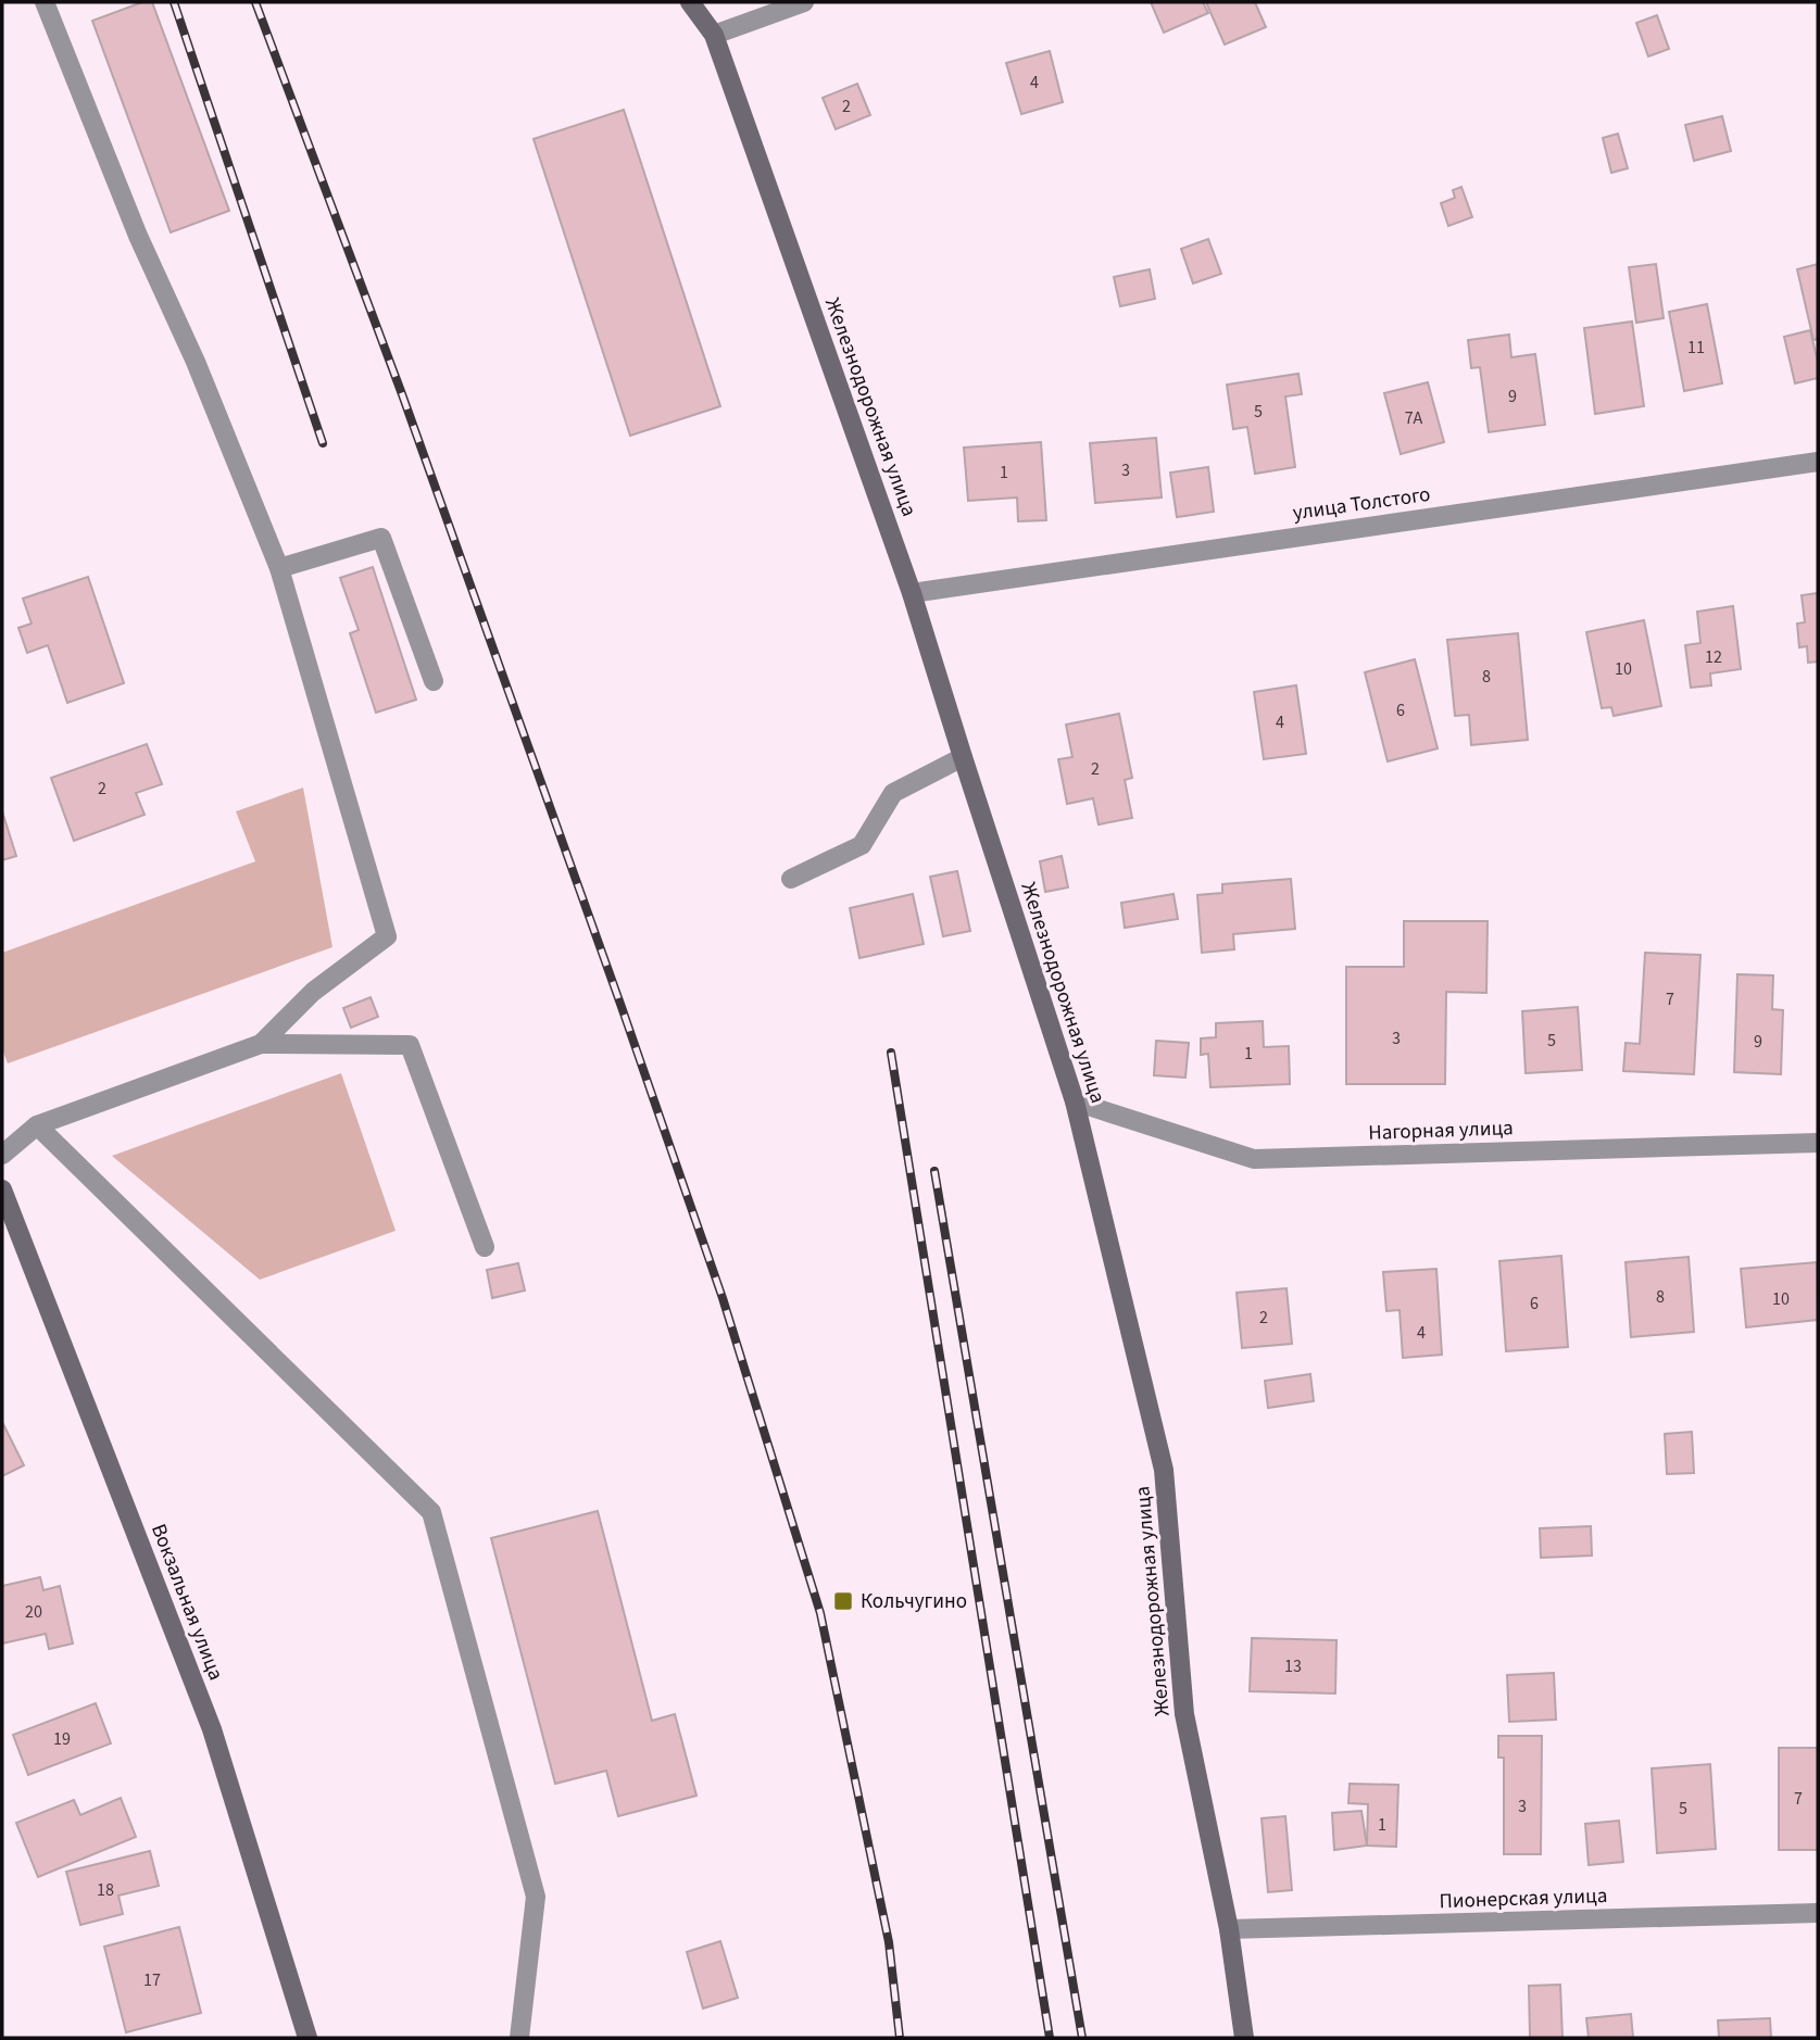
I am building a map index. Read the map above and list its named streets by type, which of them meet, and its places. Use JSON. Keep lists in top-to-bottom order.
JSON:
{
  "streets": {
    "street": [
      "Железнодорожная улица",
      "улица Толстого",
      "Нагорная улица",
      "Вокзальная улица",
      "Пионерская улица"
    ]
  },
  "crossings": [
    ["Железнодорожная улица", "улица Толстого"],
    ["Железнодорожная улица", "Нагорная улица"],
    ["Железнодорожная улица", "Пионерская улица"]
  ],
  "places": {
    "transit": ["Кольчугино"]
  },
  "house_numbers": [
    "4",
    "2",
    "11",
    "9",
    "5",
    "7А",
    "3",
    "1",
    "12",
    "10",
    "8",
    "6",
    "4",
    "2",
    "2",
    "7",
    "3",
    "5",
    "9",
    "1",
    "8",
    "10",
    "6",
    "2",
    "4",
    "20",
    "13",
    "19",
    "7",
    "3",
    "5",
    "1",
    "18",
    "17"
  ]
}
